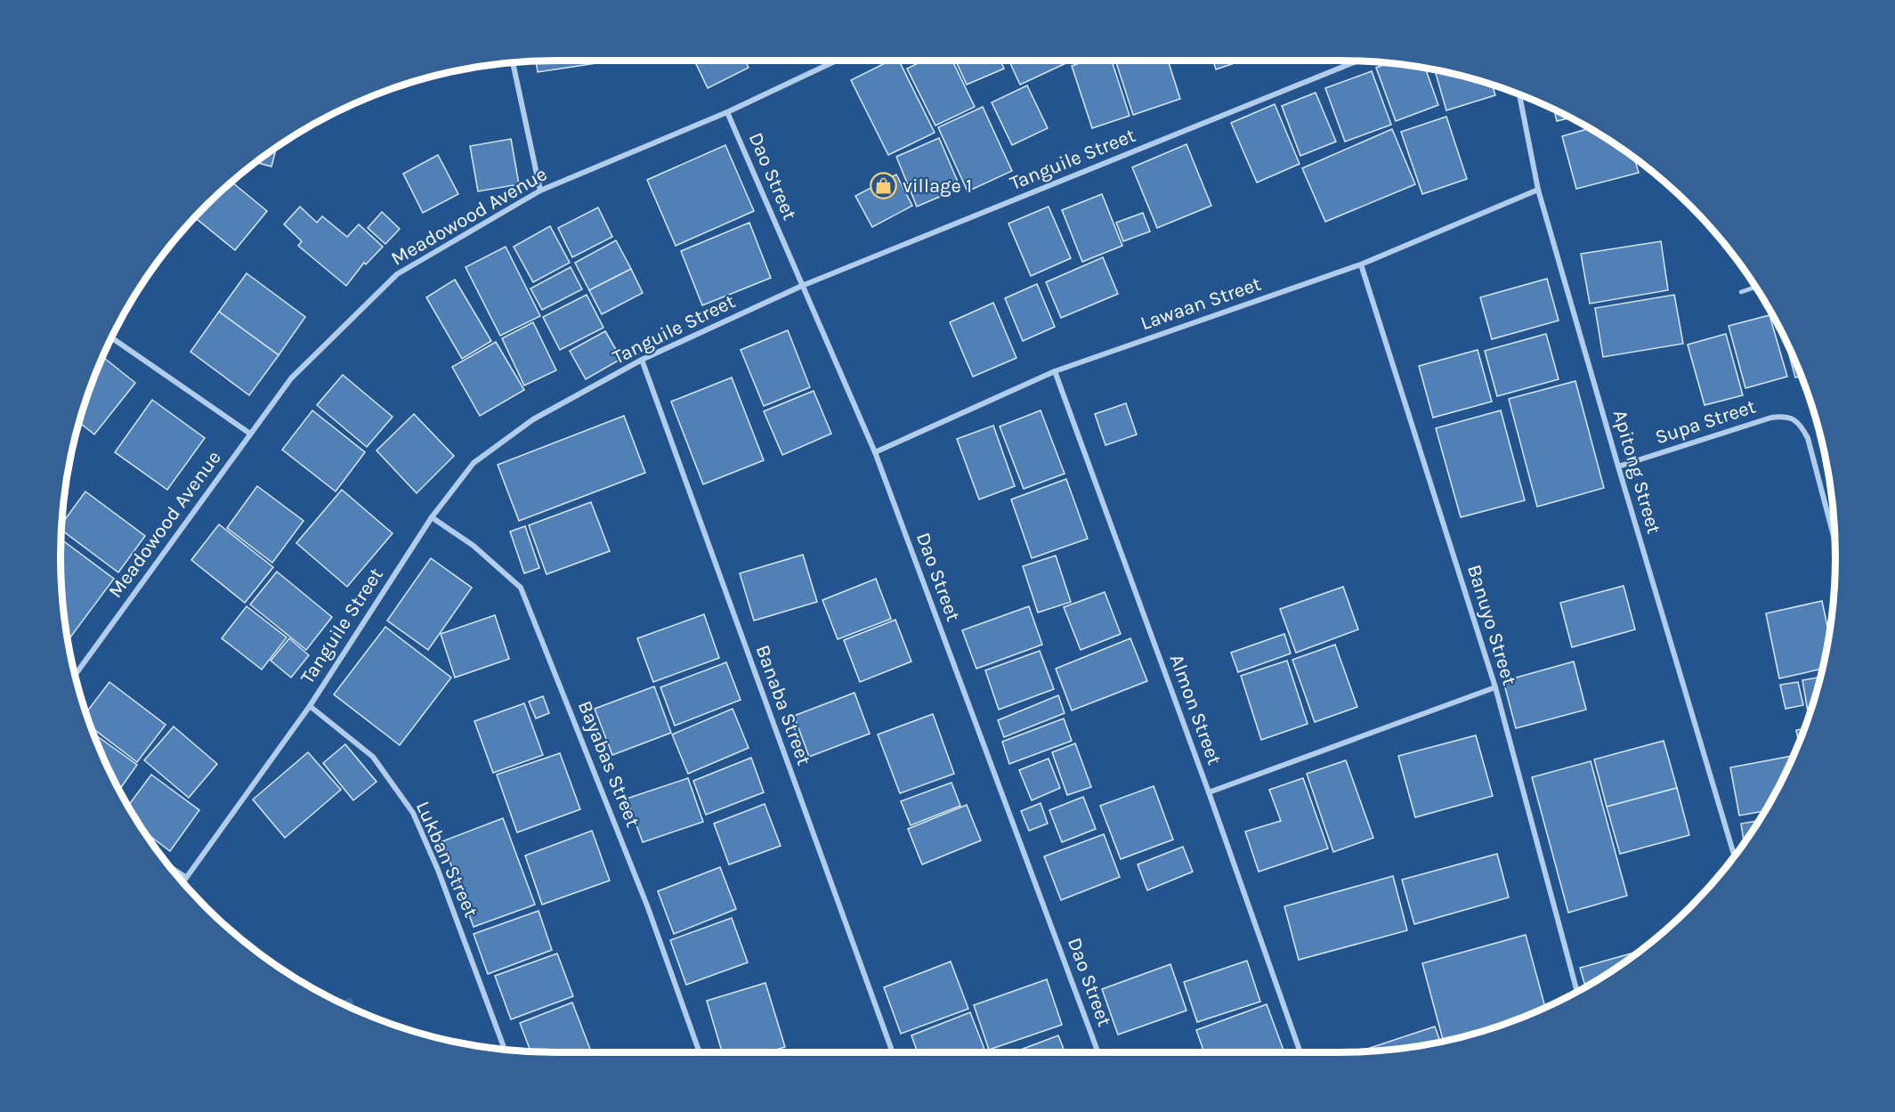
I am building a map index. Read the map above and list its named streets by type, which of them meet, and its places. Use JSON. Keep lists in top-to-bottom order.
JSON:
{
  "streets": {
    "street": [
      "Tanguile Street",
      "Dao Street",
      "Meadowood Avenue",
      "Lawaan Street",
      "Supa Street",
      "Apitong Street",
      "Banuyo Street",
      "Banaba Street",
      "Almon Street",
      "Bayabas Street",
      "Lukban Street"
    ]
  },
  "crossings": [
    ["Tanguile Street", "Dao Street"],
    ["Tanguile Street", "Banaba Street"],
    ["Tanguile Street", "Bayabas Street"],
    ["Tanguile Street", "Lukban Street"],
    ["Dao Street", "Meadowood Avenue"],
    ["Dao Street", "Lawaan Street"],
    ["Lawaan Street", "Apitong Street"],
    ["Lawaan Street", "Banuyo Street"],
    ["Lawaan Street", "Almon Street"],
    ["Supa Street", "Apitong Street"]
  ],
  "places": {
    "shop": ["village 1"]
  }
}
